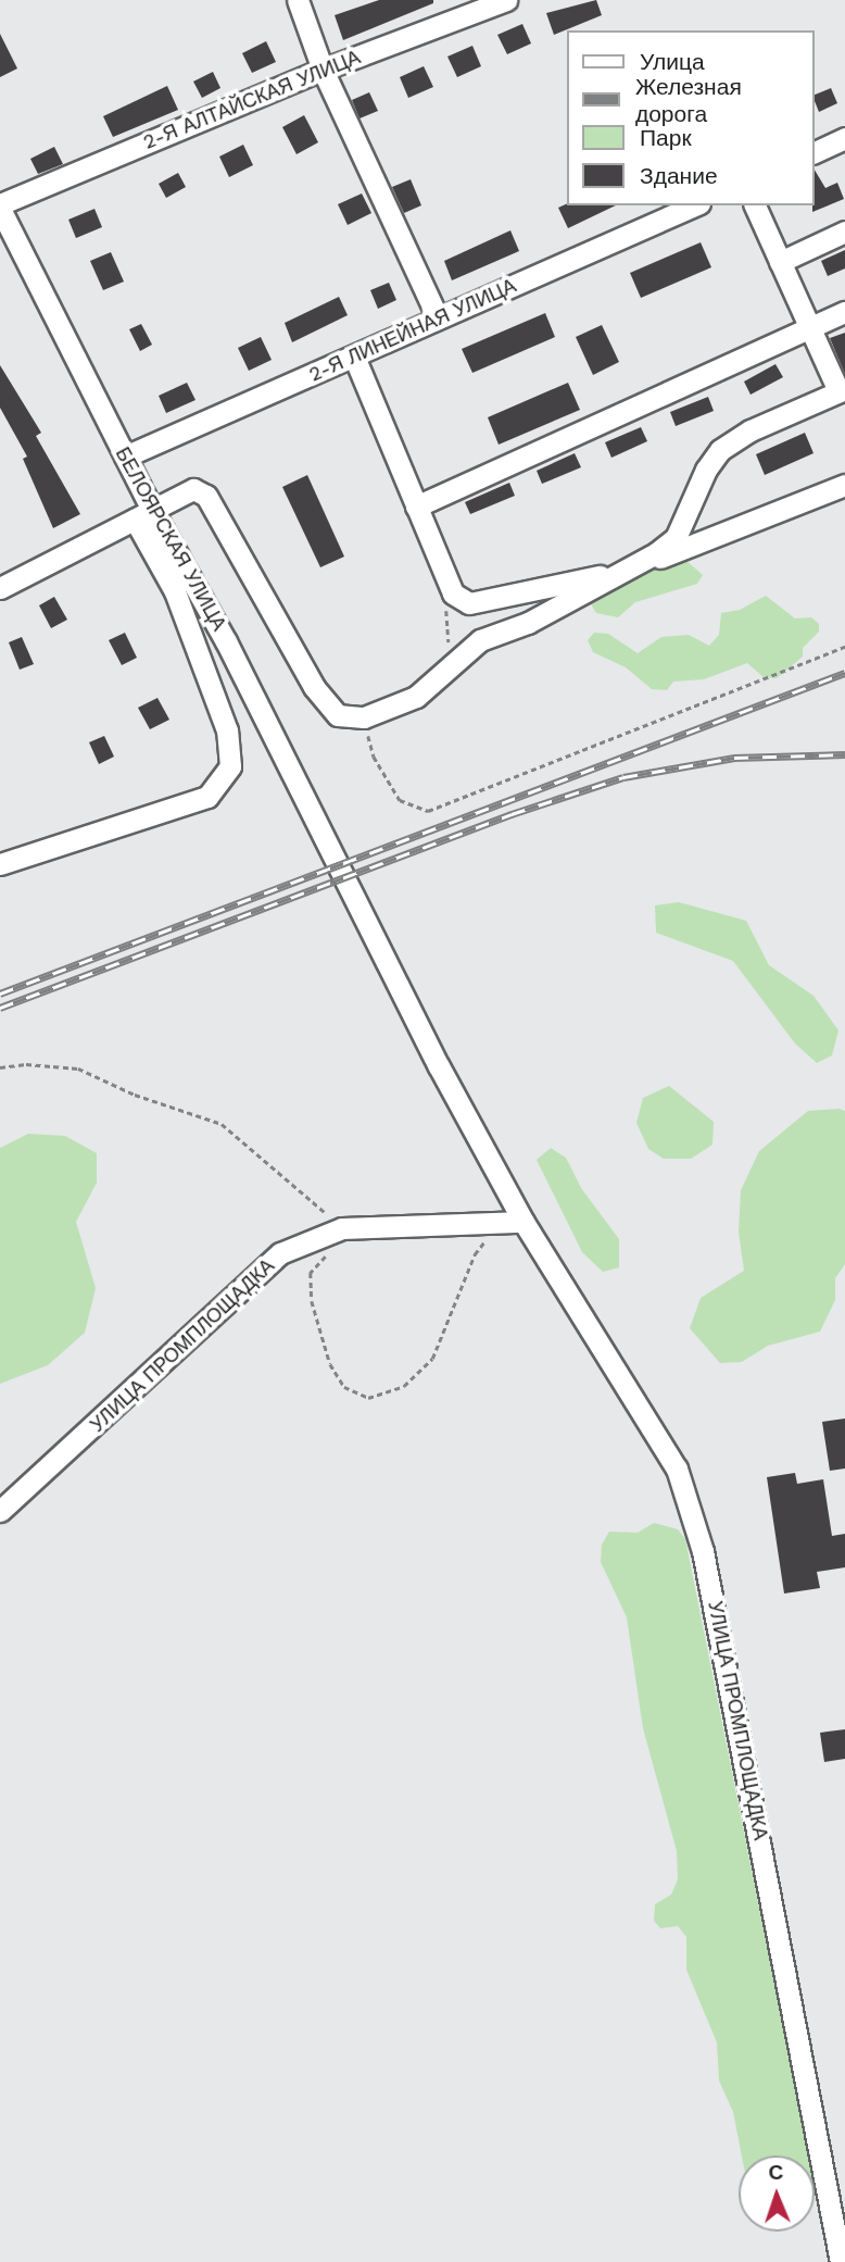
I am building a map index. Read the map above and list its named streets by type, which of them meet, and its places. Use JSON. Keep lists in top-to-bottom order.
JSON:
{
  "streets": {
    "street": [
      "2-Я АЛТАЙСКАЯ УЛИЦА",
      "2-Я ЛИНЕЙНАЯ УЛИЦА",
      "БЕЛОЯРСКАЯ УЛИЦА",
      "УЛИЦА ПРОМПЛОЩАДКА"
    ]
  },
  "crossings": [
    ["2-Я АЛТАЙСКАЯ УЛИЦА", "БЕЛОЯРСКАЯ УЛИЦА"],
    ["2-Я ЛИНЕЙНАЯ УЛИЦА", "БЕЛОЯРСКАЯ УЛИЦА"],
    ["БЕЛОЯРСКАЯ УЛИЦА", "УЛИЦА ПРОМПЛОЩАДКА"]
  ],
  "legend": [
    "Улица",
    "Железная дорога",
    "Парк",
    "Здание"
  ],
  "north": "top"
}
